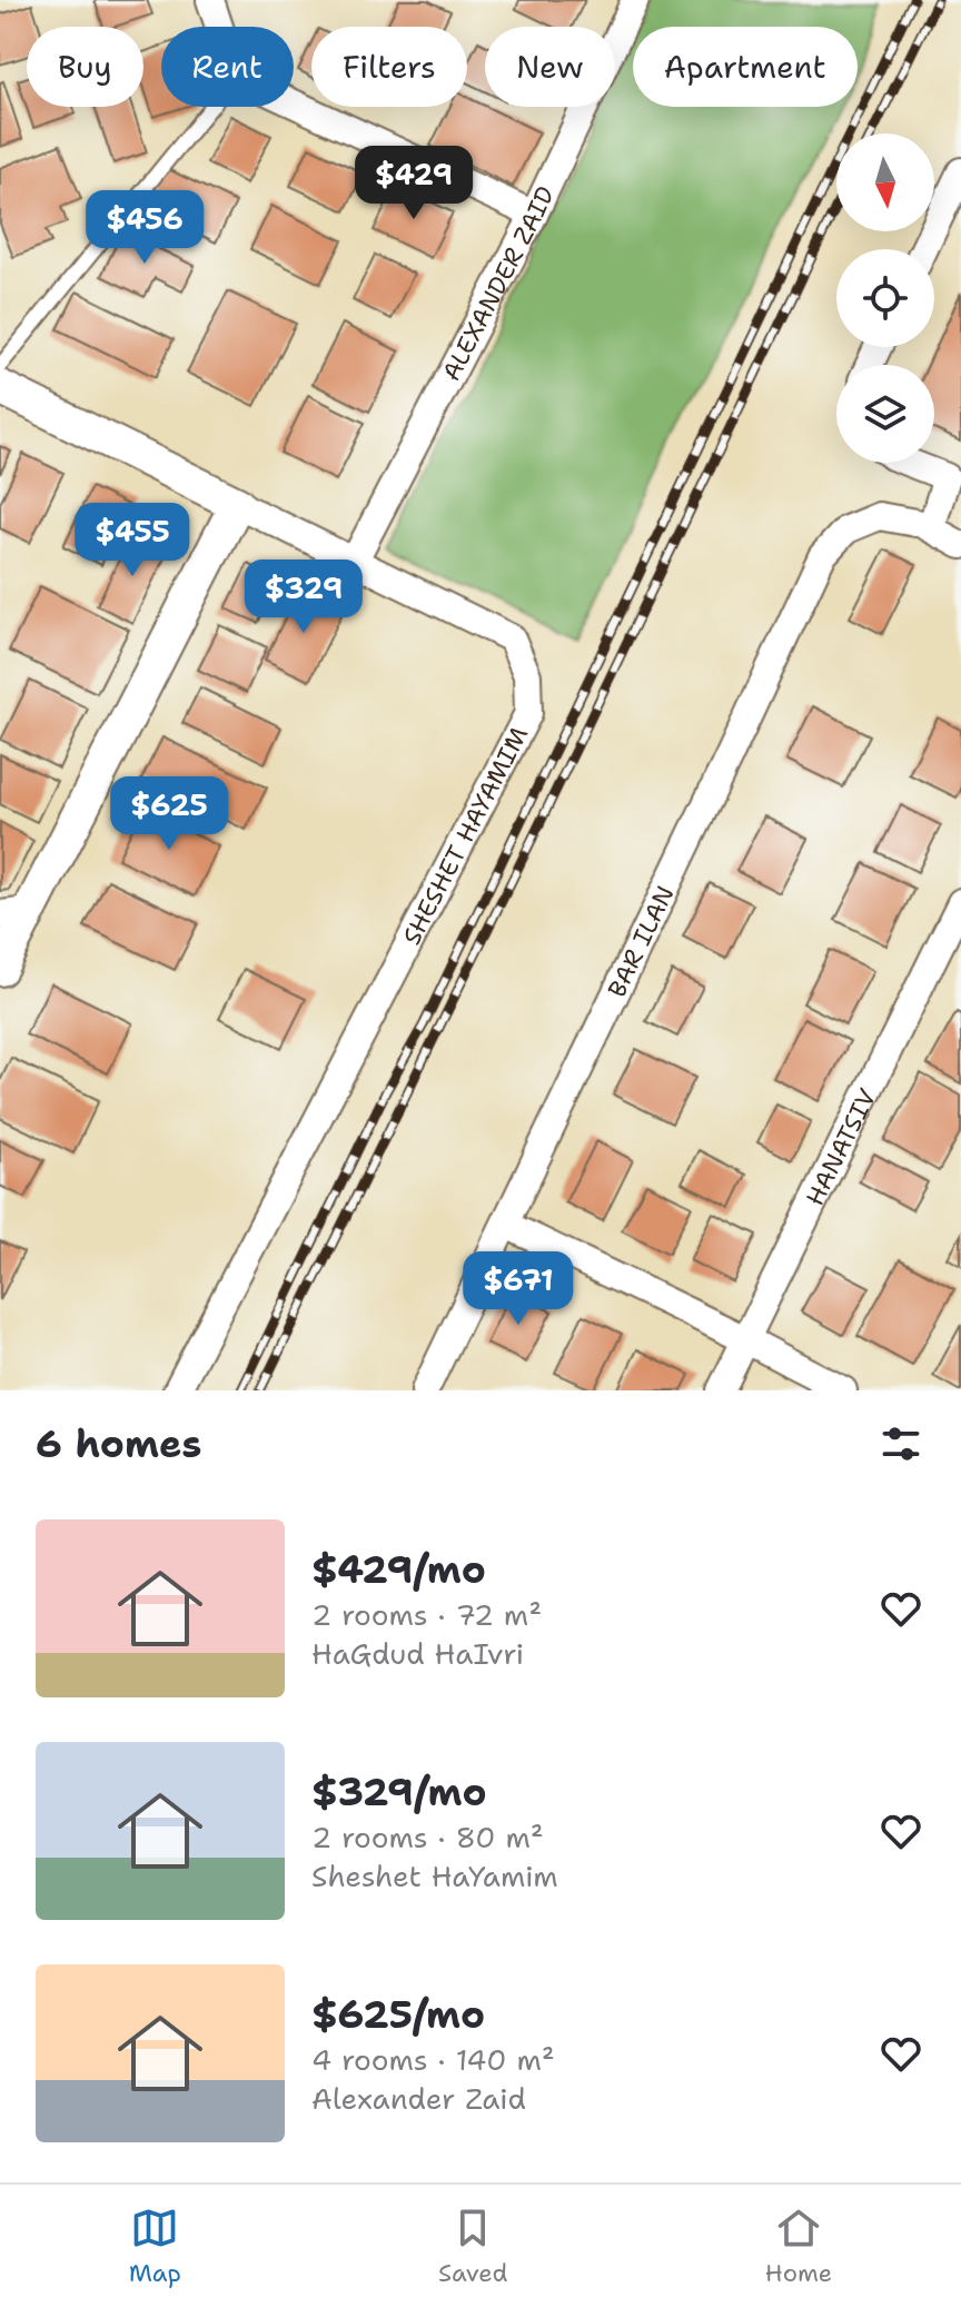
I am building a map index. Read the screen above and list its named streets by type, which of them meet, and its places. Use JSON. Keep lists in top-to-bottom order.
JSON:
{
  "streets": {
    "street": [
      "ALEXANDER ZAID",
      "SHESHET HAYAMIM",
      "BAR ILAN",
      "HANATSIV"
    ]
  },
  "crossings": [
    ["ALEXANDER ZAID", "SHESHET HAYAMIM"]
  ],
  "north": "bottom",
  "page": {
    "chip": [
      "Buy",
      "Rent",
      "Filters",
      "New",
      "Apartment"
    ],
    "price": [
      "$429",
      "$456",
      "$455",
      "$329",
      "$625",
      "$671"
    ],
    "heading": "6 homes",
    "list": [
      {
        "name": "$429/mo",
        "note": "2 rooms · 72 m² · HaGdud HaIvri"
      },
      {
        "name": "$329/mo",
        "note": "2 rooms · 80 m² · Sheshet HaYamim"
      },
      {
        "name": "$625/mo",
        "note": "4 rooms · 140 m² · Alexander Zaid"
      }
    ],
    "tabs": ["Map", "Saved", "Home"]
  }
}
